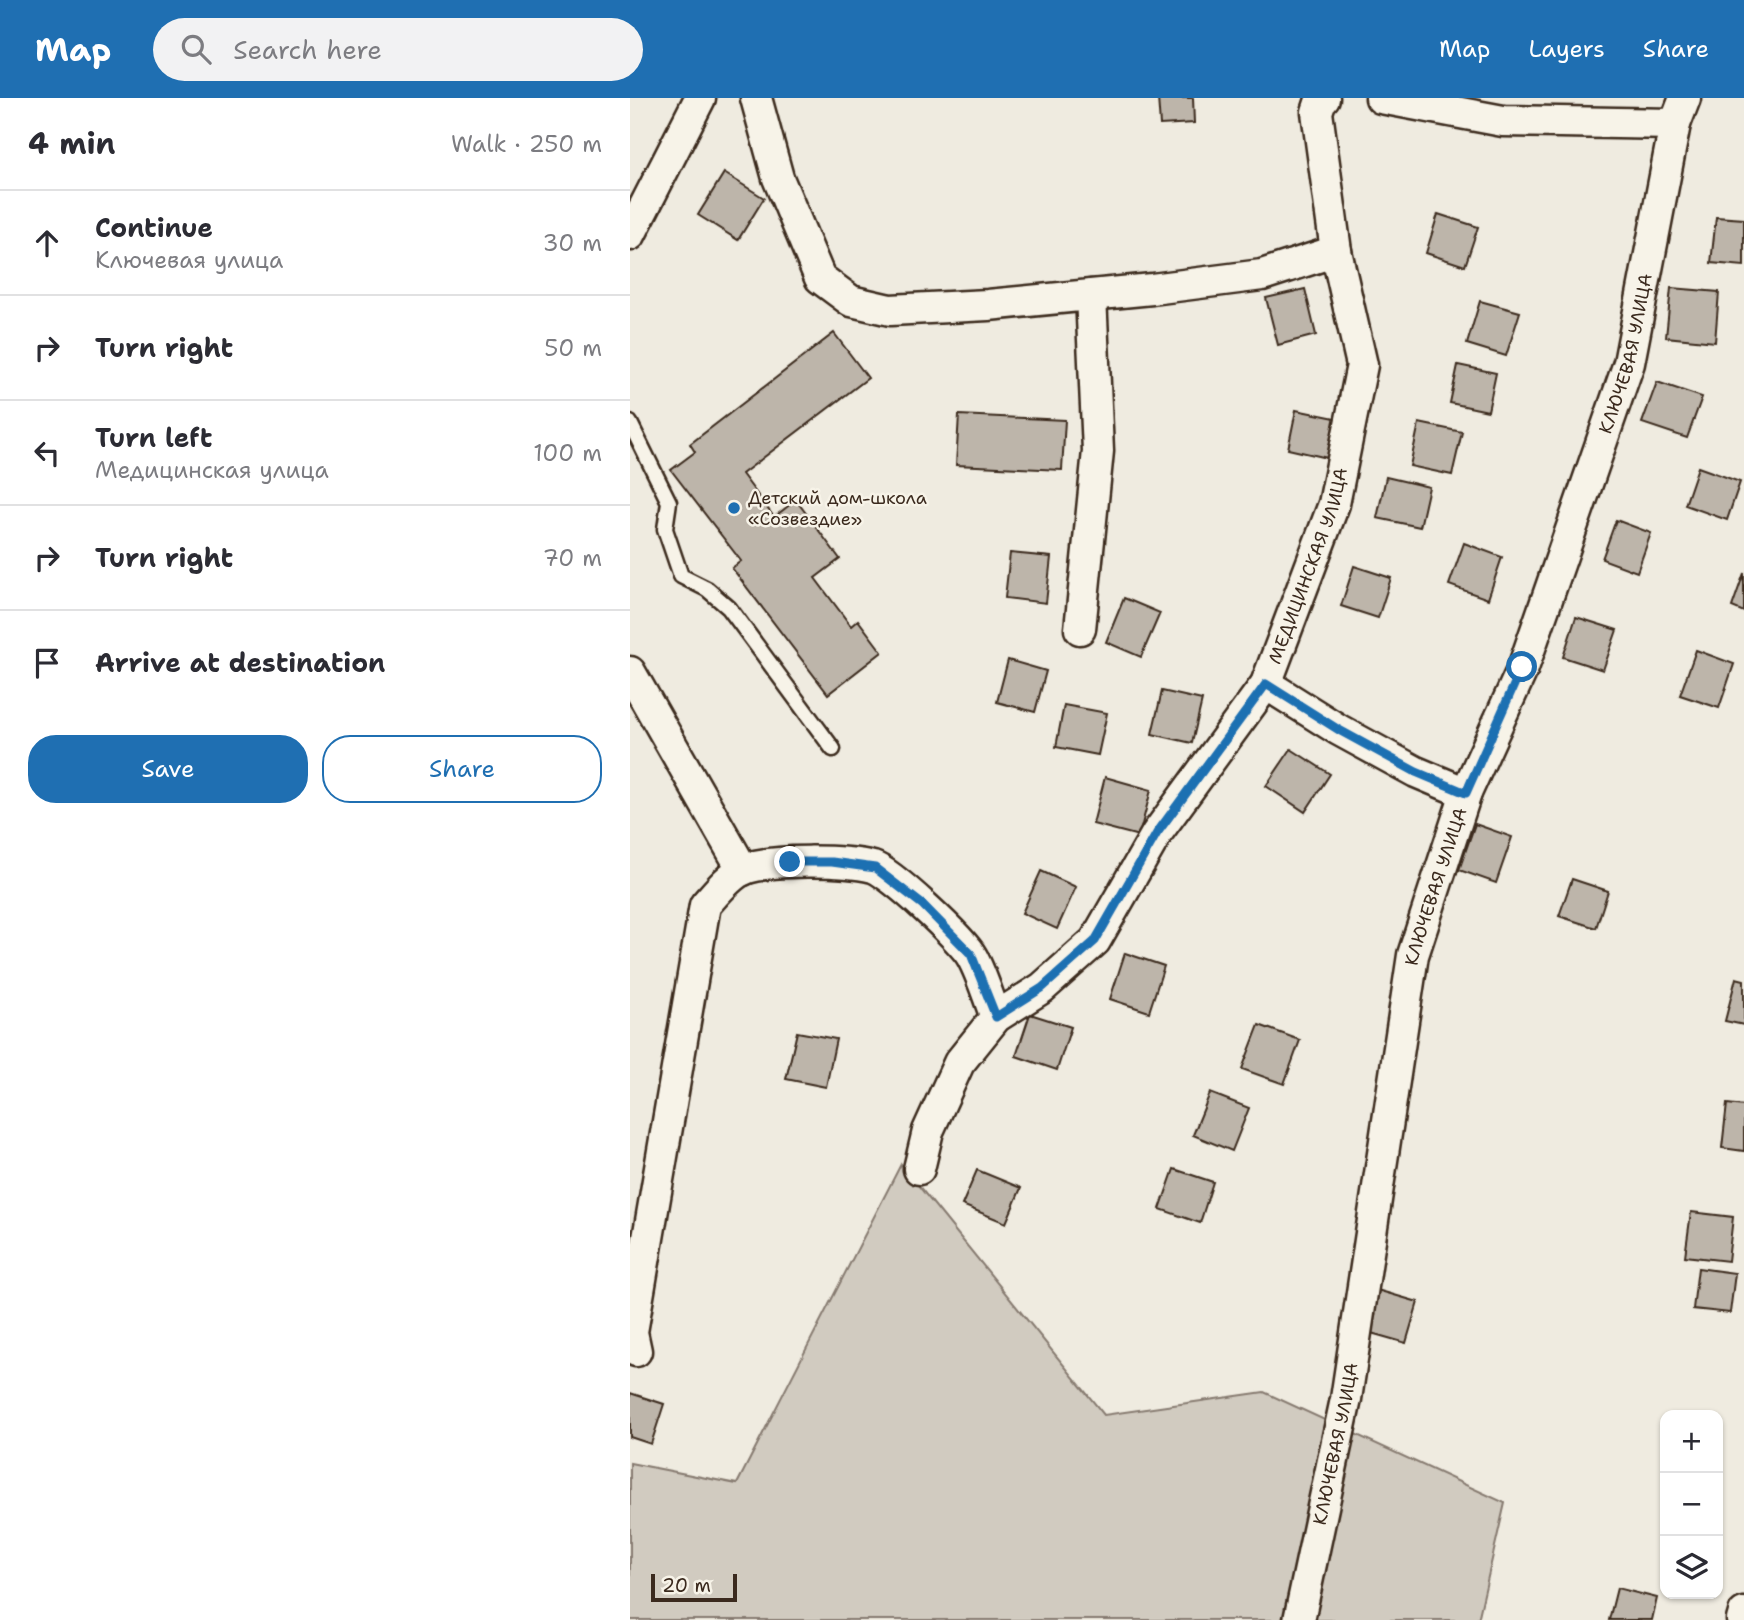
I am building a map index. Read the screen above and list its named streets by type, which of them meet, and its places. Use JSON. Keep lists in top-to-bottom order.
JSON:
{
  "streets": {
    "street": ["КЛЮЧЕВАЯ УЛИЦА", "МЕДИЦИНСКАЯ УЛИЦА"]
  },
  "places": ["Детский дом-школа «Созвездие»"],
  "scale_bar": "20 m",
  "page": {
    "header": "Map",
    "search": "Search here",
    "nav": ["Map", "Layers", "Share"],
    "heading": ["4 min", "Walk · 250 m"],
    "list": [
      ["Continue", "Ключевая улица", "30 m"],
      ["Turn right", "50 m"],
      ["Turn left", "Медицинская улица", "100 m"],
      ["Turn right", "70 m"],
      "Arrive at destination"
    ],
    "buttons": ["Save", "Share"],
    "map_buttons": ["+", "−"],
    "scale": "20 m"
  }
}
